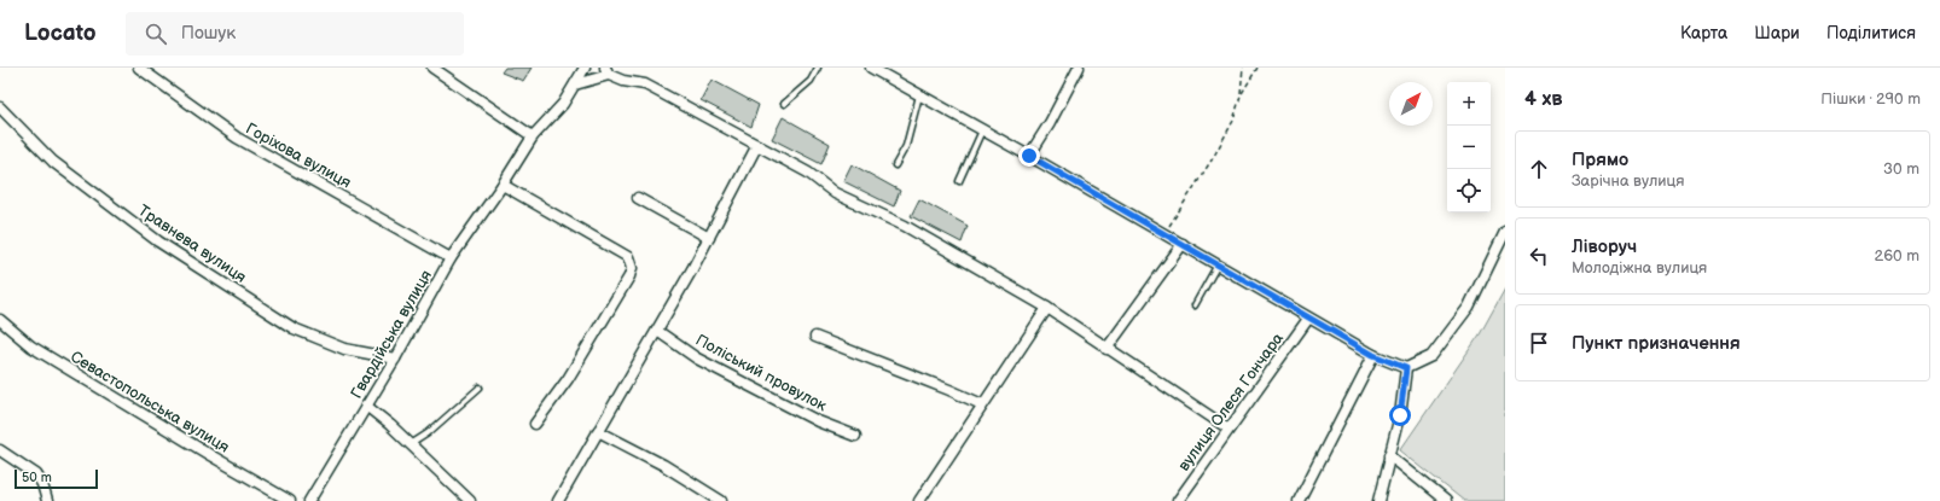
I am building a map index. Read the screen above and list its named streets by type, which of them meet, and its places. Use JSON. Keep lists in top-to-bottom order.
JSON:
{
  "streets": {
    "street": [
      "Горіхова вулиця",
      "Травнева вулиця",
      "Гвардійська вулиця",
      "Поліський провулок",
      "Севастопольська вулиця",
      "вулиця Олеся Гончара"
    ]
  },
  "crossings": [
    ["Горіхова вулиця", "Гвардійська вулиця"],
    ["Травнева вулиця", "Гвардійська вулиця"]
  ],
  "scale_bar": "50 m",
  "north": "top right",
  "page": {
    "header": "Locato",
    "search": "Пошук",
    "nav": ["Карта", "Шари", "Поділитися"],
    "heading": ["4 хв", "Пішки · 290 m"],
    "map_buttons": ["+", "−"],
    "list": [
      ["Прямо", "Зарічна вулиця", "30 m"],
      ["Ліворуч", "Молодіжна вулиця", "260 m"],
      "Пункт призначення"
    ],
    "scale": "50 m"
  }
}
